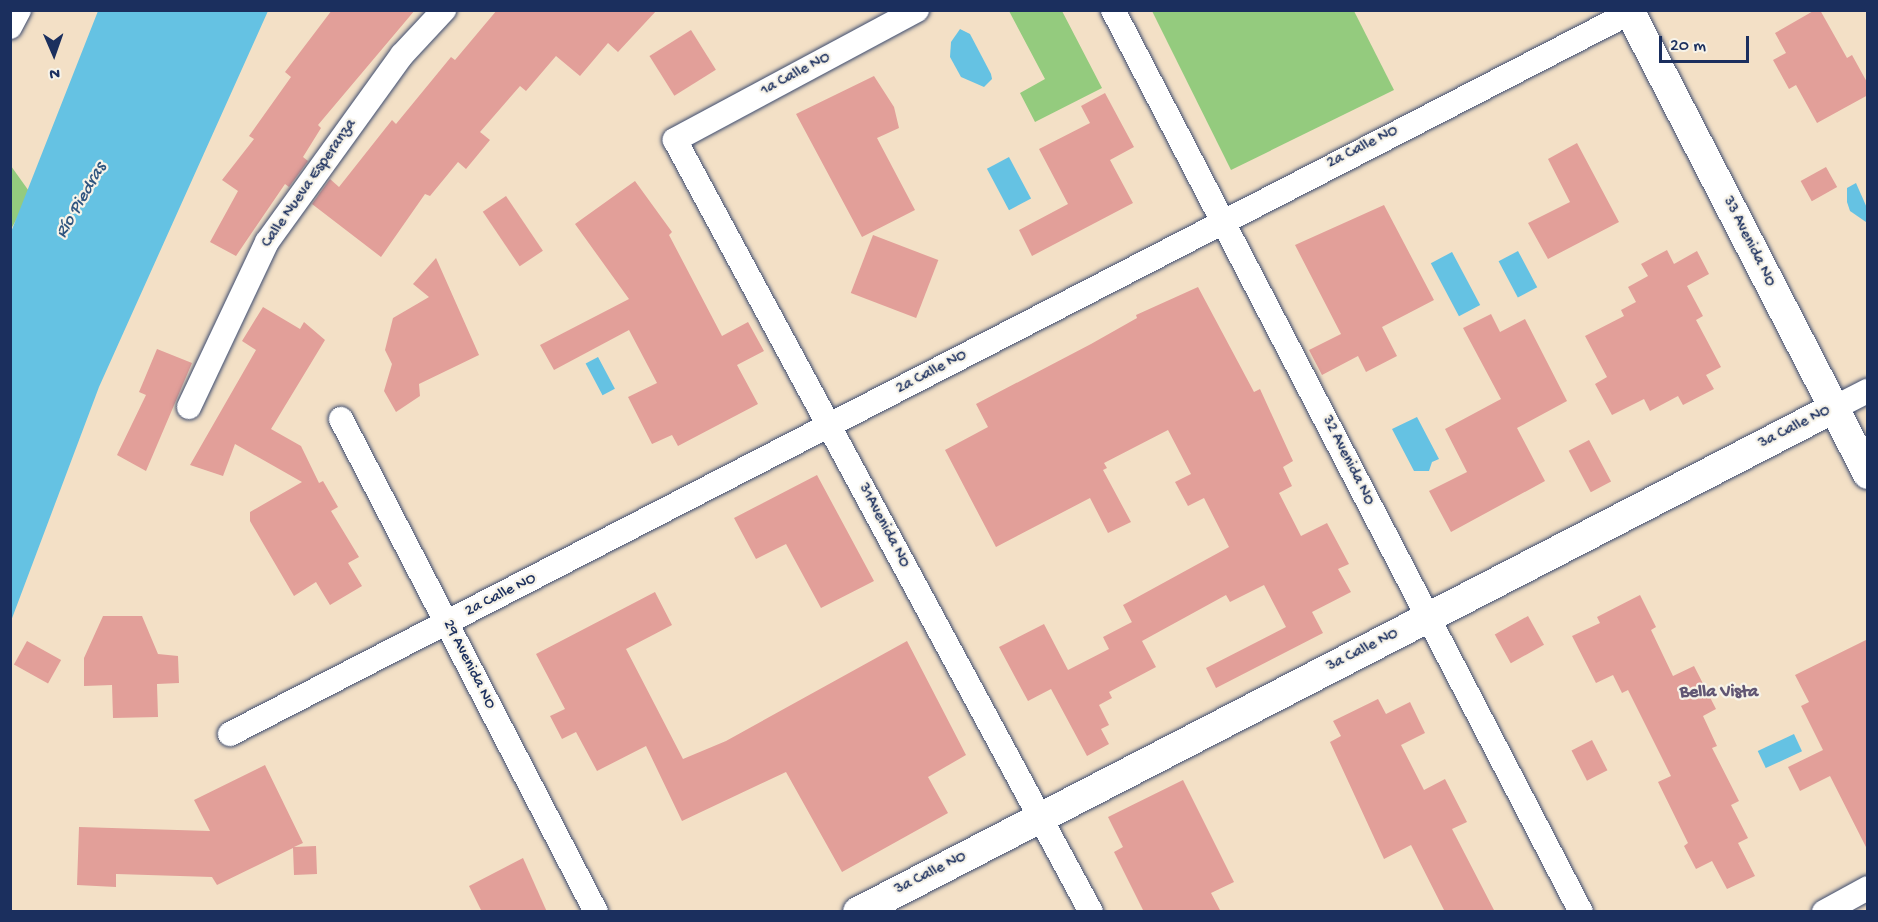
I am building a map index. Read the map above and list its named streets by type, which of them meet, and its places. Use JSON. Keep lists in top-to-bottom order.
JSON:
{
  "streets": {
    "street": [
      "1a Calle NO",
      "2a Calle NO",
      "Calle Nueva Esperanza",
      "33 Avenida NO",
      "3a Calle NO",
      "32 Avenida NO",
      "31Avenida NO",
      "29 Avenida NO"
    ]
  },
  "crossings": [
    ["1a Calle NO", "31Avenida NO"],
    ["2a Calle NO", "33 Avenida NO"],
    ["2a Calle NO", "32 Avenida NO"],
    ["2a Calle NO", "31Avenida NO"],
    ["2a Calle NO", "29 Avenida NO"],
    ["33 Avenida NO", "3a Calle NO"],
    ["3a Calle NO", "32 Avenida NO"],
    ["3a Calle NO", "31Avenida NO"]
  ],
  "districts": ["Bella Vista"],
  "water": ["Río Piedras"],
  "scale_bar": "20 m",
  "north": "bottom"
}
